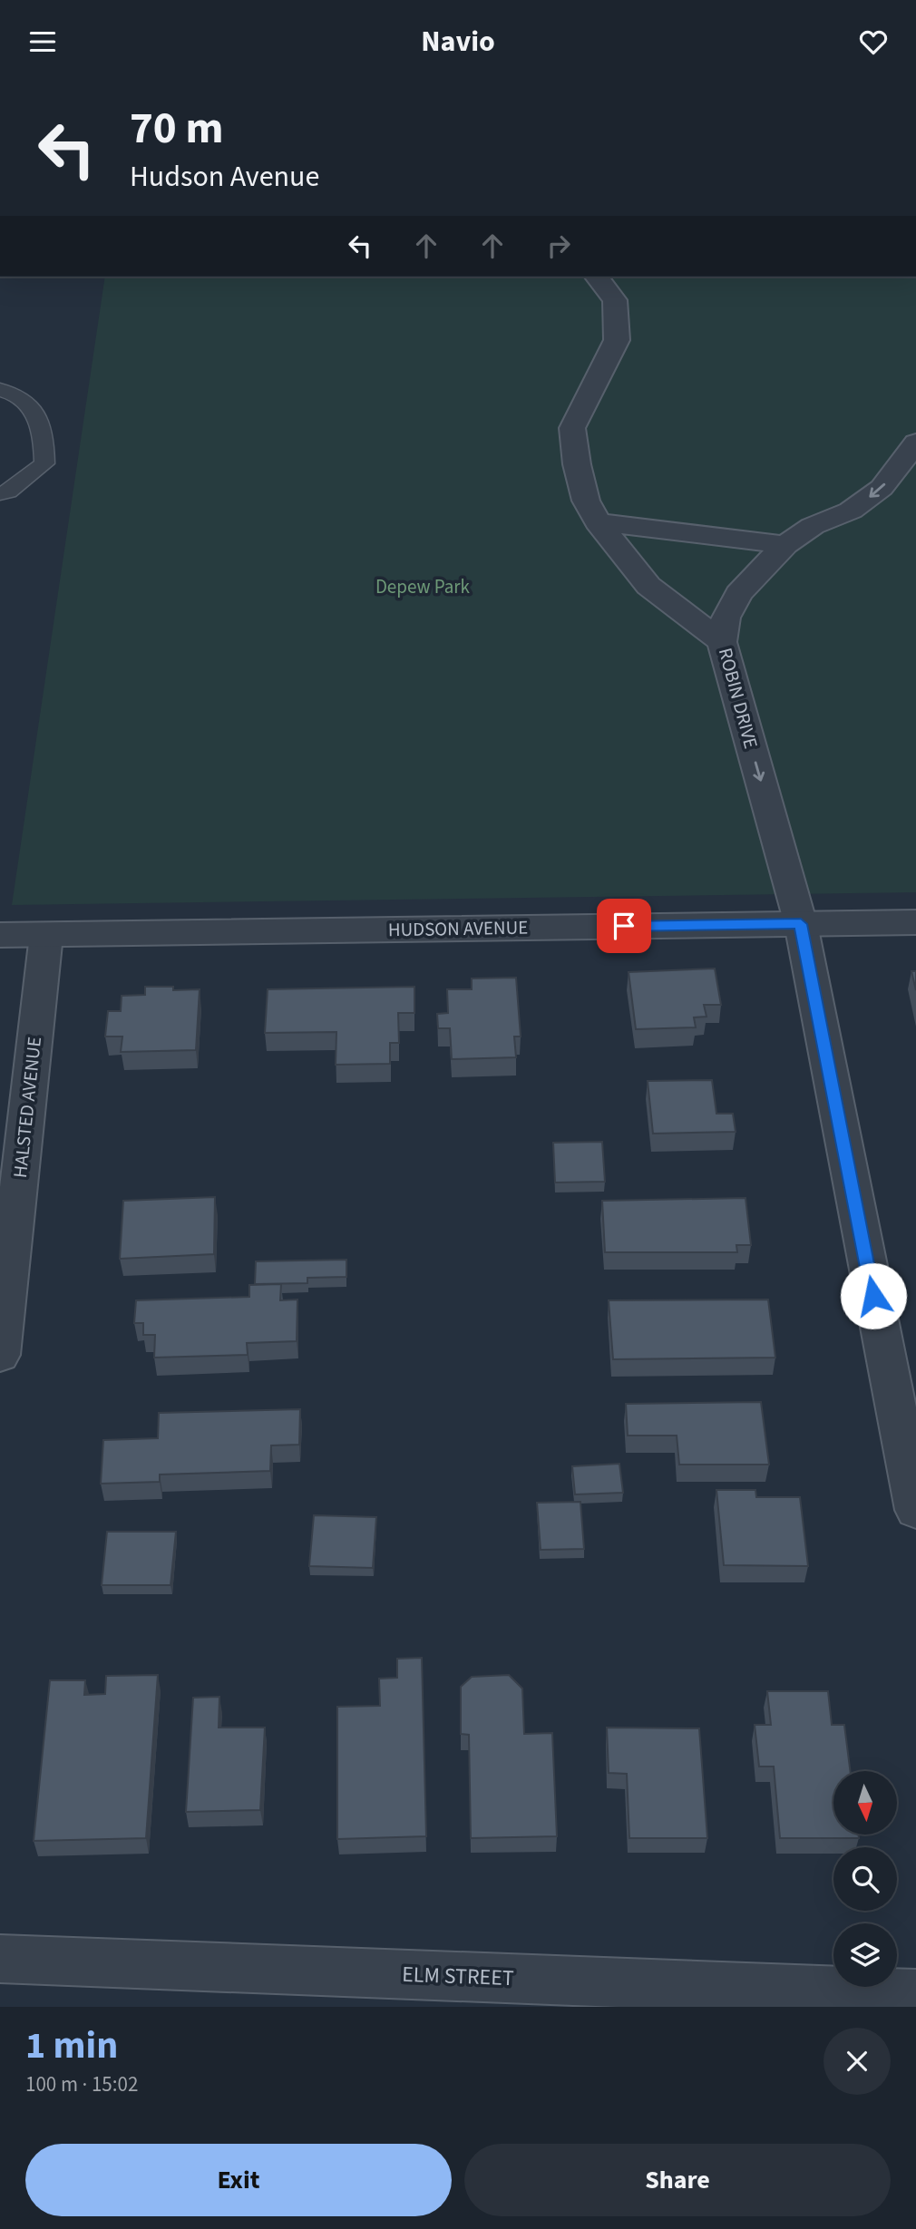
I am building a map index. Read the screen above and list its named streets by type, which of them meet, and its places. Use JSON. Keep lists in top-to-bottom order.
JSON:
{
  "streets": {
    "street": [
      "ROBIN DRIVE",
      "HUDSON AVENUE",
      "HALSTED AVENUE",
      "ELM STREET"
    ]
  },
  "crossings": [
    ["ROBIN DRIVE", "HUDSON AVENUE"],
    ["HUDSON AVENUE", "HALSTED AVENUE"]
  ],
  "parks": ["Depew Park"],
  "north": "bottom",
  "page": {
    "header": "Navio",
    "turn": ["70 m", "Hudson Avenue"],
    "heading": ["1 min", "100 m · 15:02"],
    "buttons": ["Exit", "Share"]
  }
}
